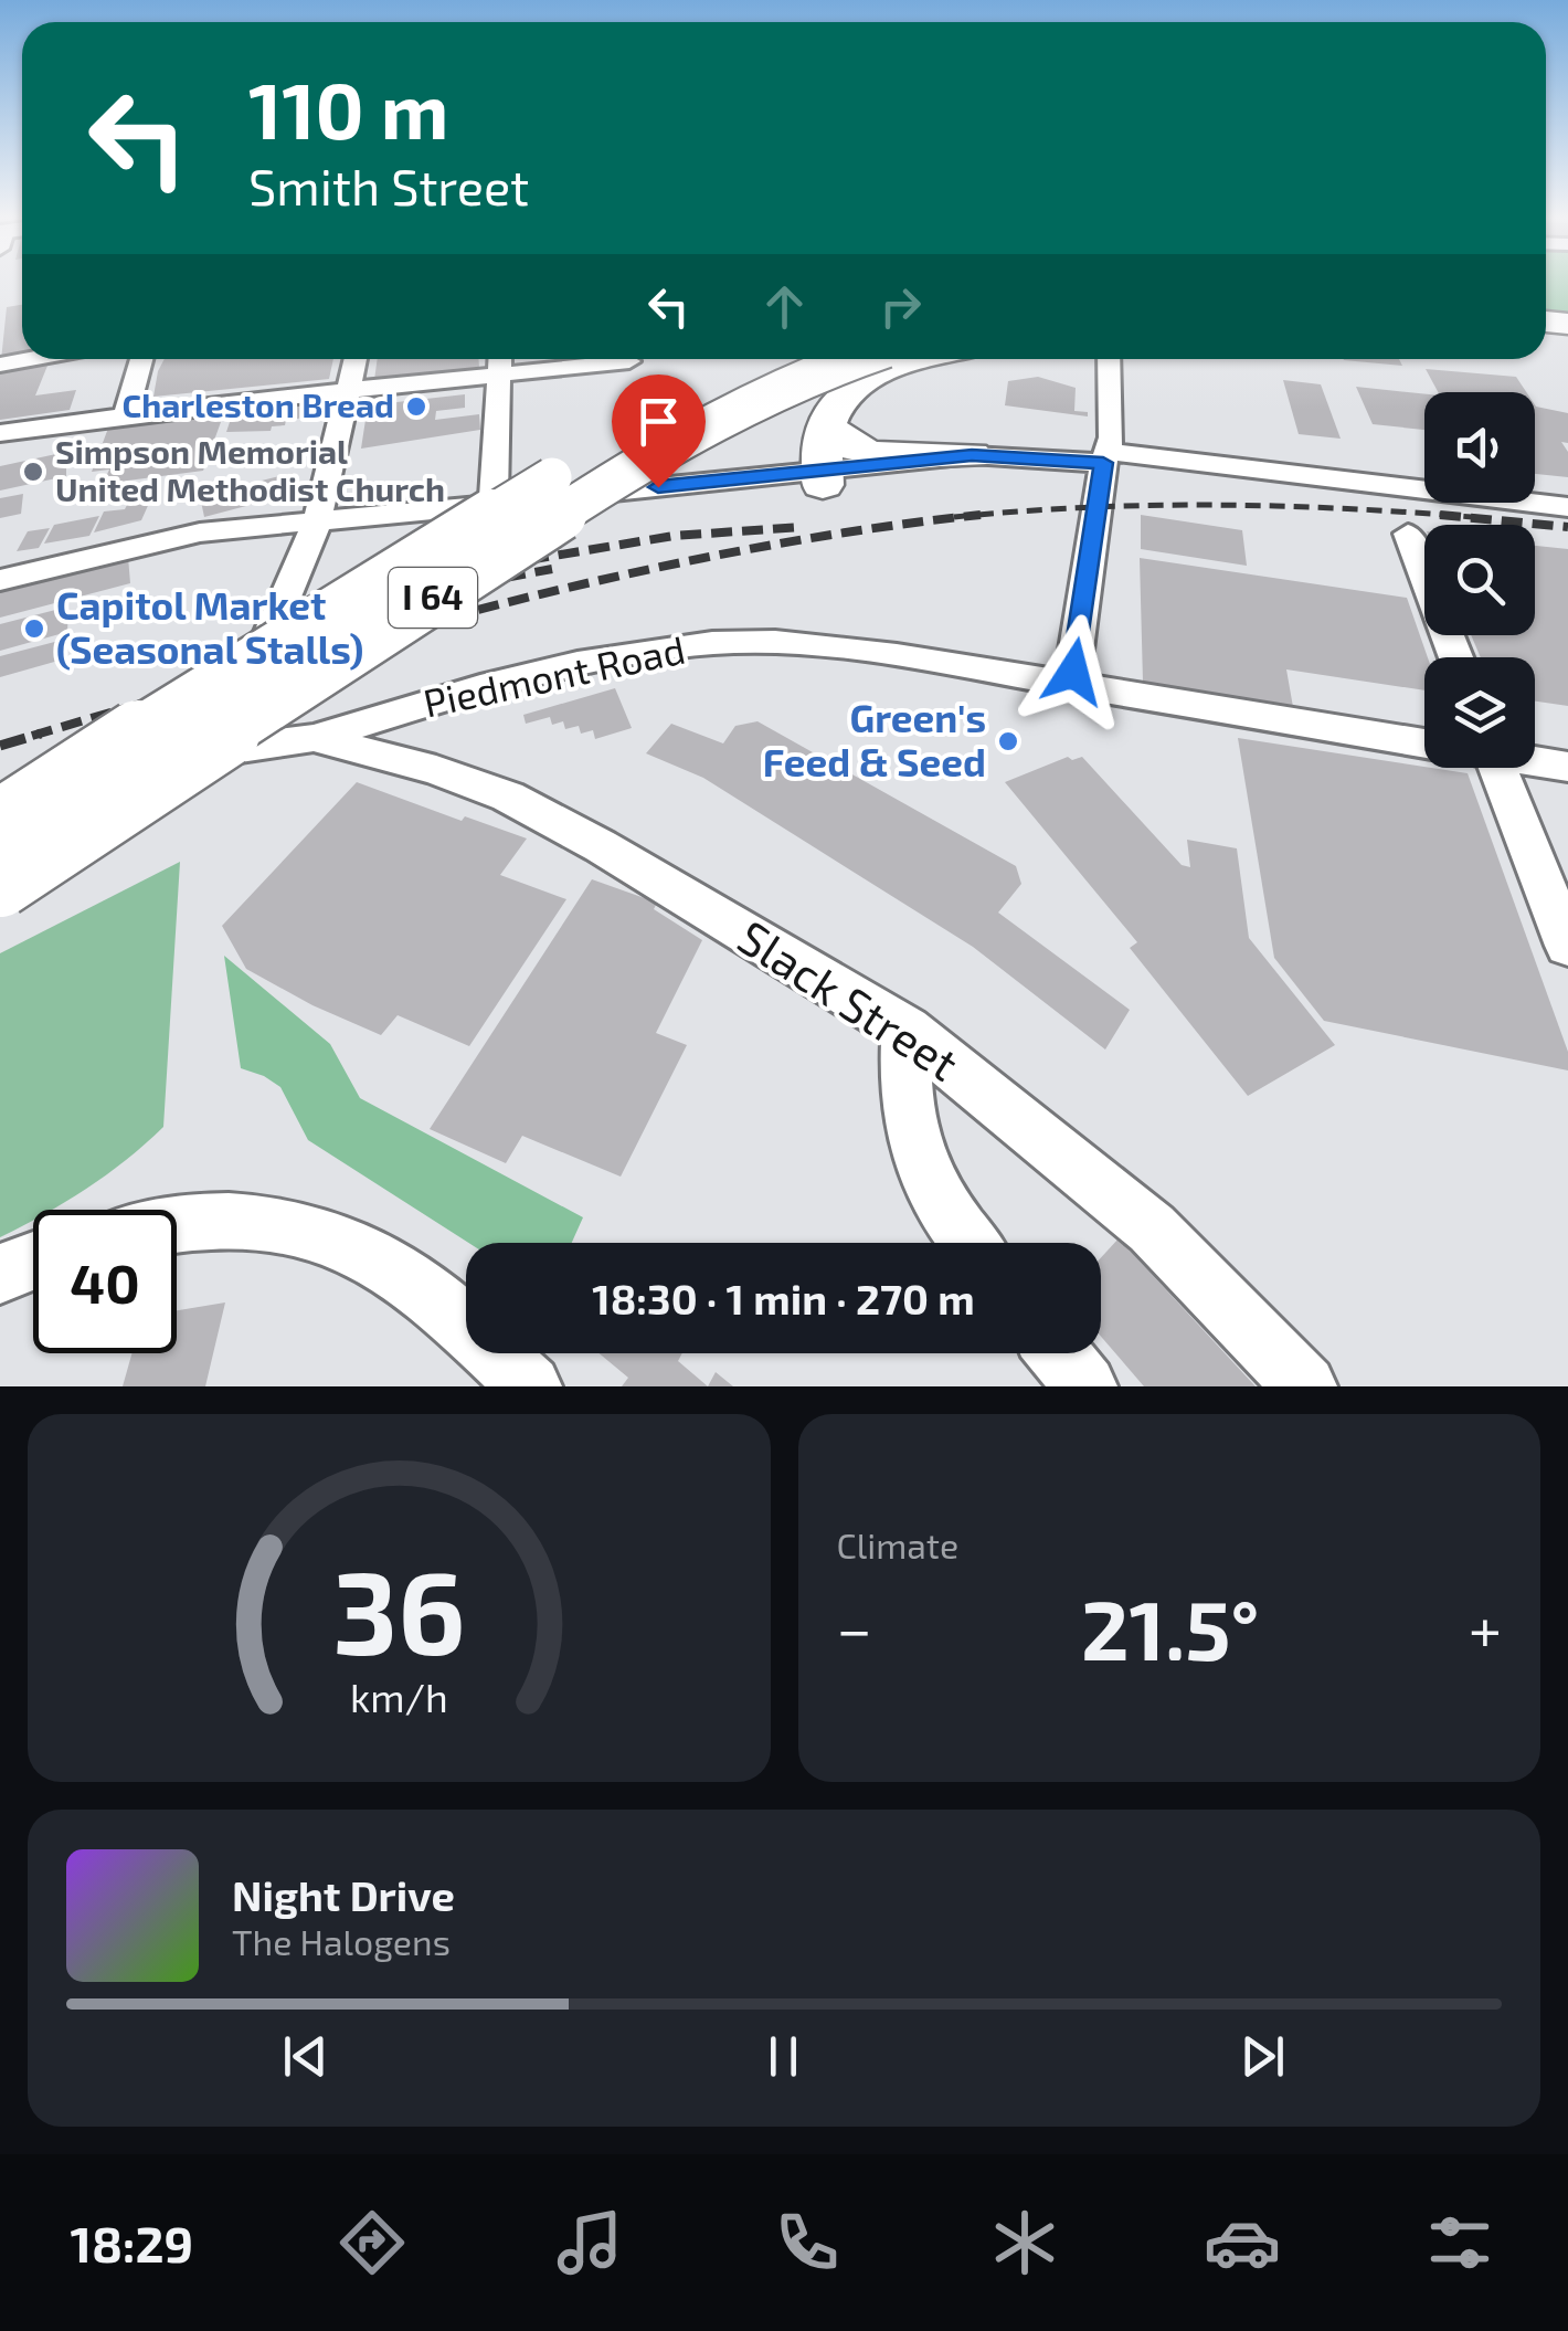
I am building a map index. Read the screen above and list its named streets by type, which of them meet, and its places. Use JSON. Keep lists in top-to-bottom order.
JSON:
{
  "streets": {
    "highway": ["I 64"],
    "street": ["Piedmont Road", "Slack Street"]
  },
  "crossings": [
    ["I 64", "Piedmont Road"],
    ["I 64", "Slack Street"],
    ["Piedmont Road", "Slack Street"]
  ],
  "places": [
    "Charleston Bread",
    "Simpson Memorial United Methodist Church",
    "Capitol Market (Seasonal Stalls)",
    "Green's Feed & Seed"
  ],
  "page": {
    "turn": ["110 m", "Smith Street"],
    "limit": "40",
    "trip": "18:30 · 1 min · 270 m",
    "tile": "Climate",
    "heat": ["−", "21.5°", "+"],
    "song": ["Night Drive", "The Halogens"],
    "tabs": "18:29",
    "gauge": ["36", "km/h"]
  }
}
